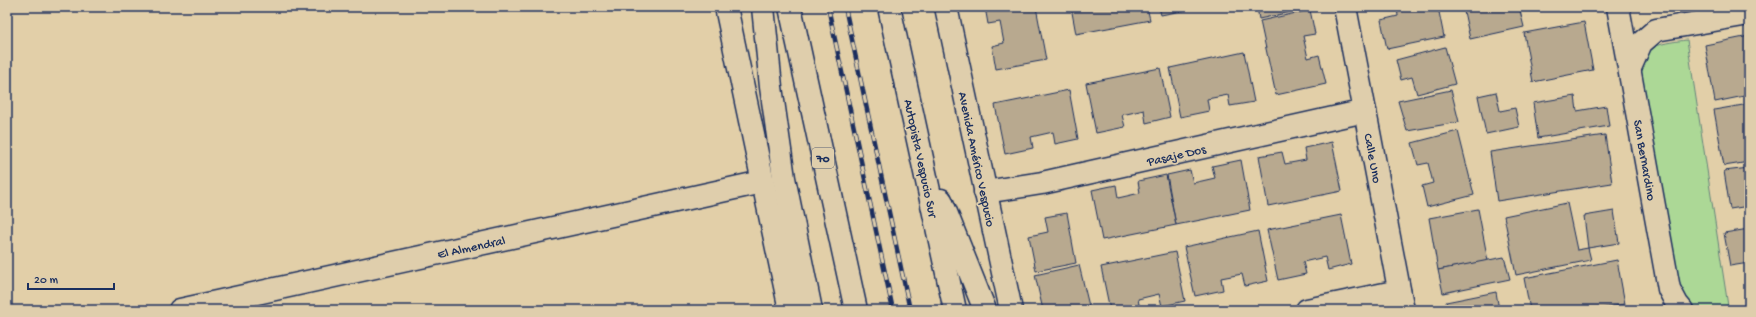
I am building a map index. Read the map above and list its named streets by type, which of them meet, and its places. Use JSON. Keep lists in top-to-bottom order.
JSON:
{
  "streets": {
    "main road": [
      "Pasaje Dos",
      "70",
      "Autopista Vespucio Sur",
      "Calle Uno",
      "Avenida Américo Vespucio",
      "San Bernardino",
      "El Almendral"
    ]
  },
  "crossings": [
    ["Pasaje Dos", "Calle Uno"],
    ["Pasaje Dos", "Avenida Américo Vespucio"]
  ],
  "scale_bar": "20 m"
}
